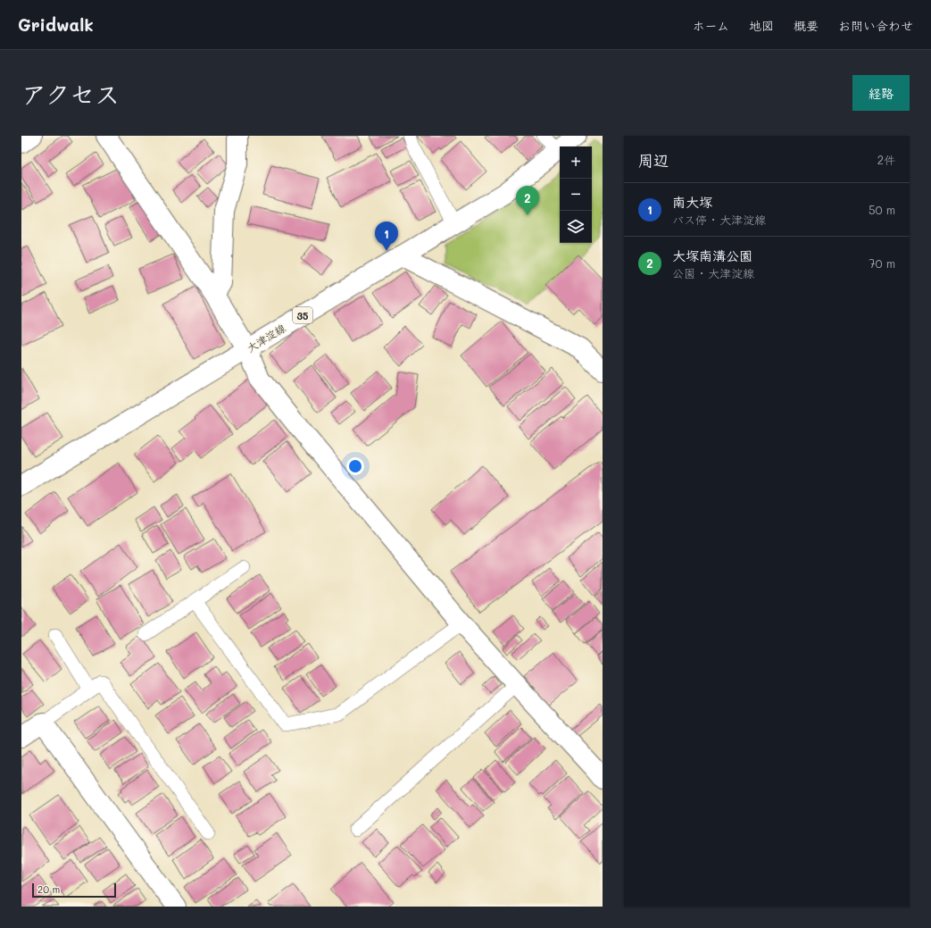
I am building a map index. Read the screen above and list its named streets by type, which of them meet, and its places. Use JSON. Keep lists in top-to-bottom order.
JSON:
{
  "streets": {
    "street": ["35", "大津淀線"]
  },
  "scale_bar": "20 m",
  "page": {
    "header": "Gridwalk",
    "nav": [
      "ホーム",
      "地図",
      "概要",
      "お問い合わせ"
    ],
    "title": "アクセス",
    "buttons": "経路",
    "heading": ["周辺", "2件"],
    "map_buttons": ["+", "−"],
    "list": [
      {
        "mark": "1",
        "name": "南大塚",
        "note": "バス停 · 大津淀線",
        "value": "50 m"
      },
      {
        "mark": "2",
        "name": "大塚南溝公園",
        "note": "公園 · 大津淀線",
        "value": "70 m"
      }
    ],
    "pins": ["2", "1"],
    "scale": "20 m"
  }
}
